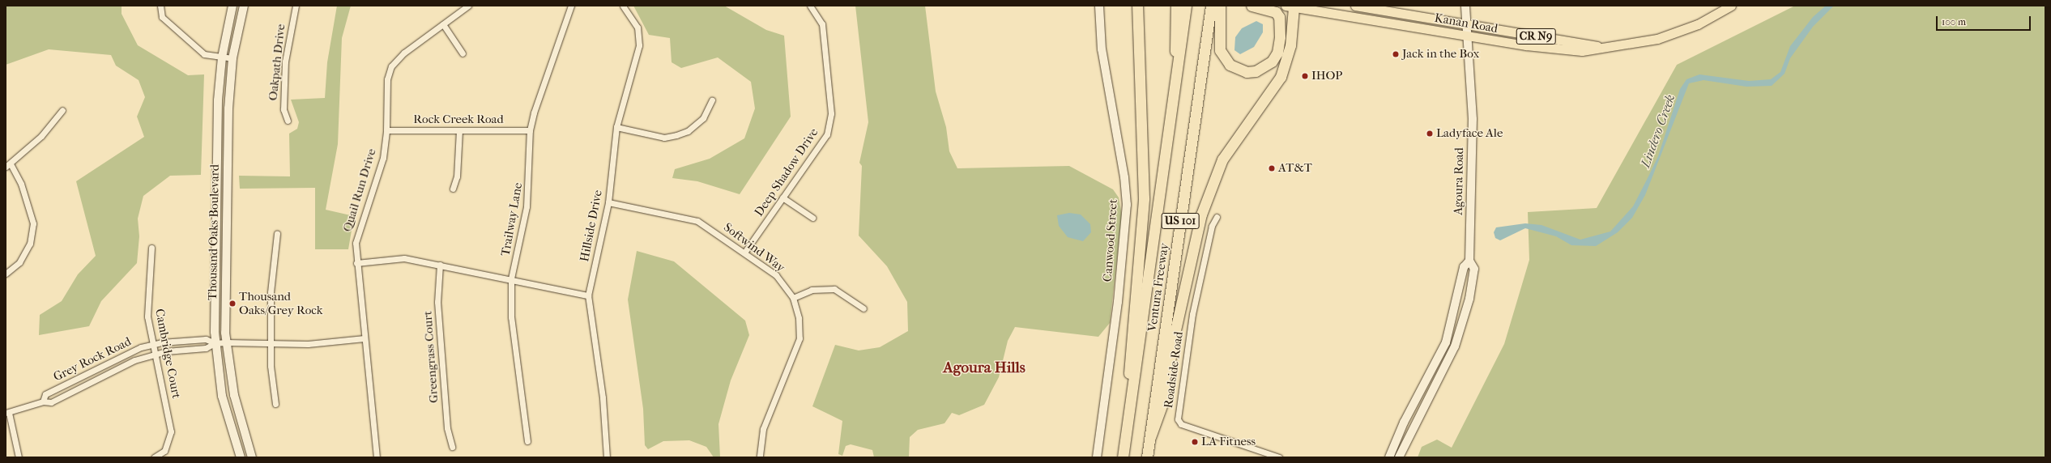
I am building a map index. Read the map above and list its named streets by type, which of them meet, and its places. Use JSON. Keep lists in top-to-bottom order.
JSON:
{
  "streets": {
    "highway": ["US 101", "Ventura Freeway"],
    "main road": [
      "Kanan Road",
      "CR N9",
      "Agoura Road",
      "Thousand Oaks Boulevard",
      "Canwood Street"
    ],
    "street": [
      "Oakpath Drive",
      "Rock Creek Road",
      "Deep Shadow Drive",
      "Quail Run Drive",
      "Trailway Lane",
      "Hillside Drive",
      "Softwind Way",
      "Cambridge Court",
      "Greengrass Court",
      "Grey Rock Road",
      "Roadside Road"
    ]
  },
  "crossings": [
    ["Kanan Road", "Agoura Road"],
    ["Rock Creek Road", "Quail Run Drive"],
    ["Rock Creek Road", "Trailway Lane"],
    ["Deep Shadow Drive", "Softwind Way"],
    ["Quail Run Drive", "Grey Rock Road"],
    ["Hillside Drive", "Softwind Way"],
    ["Thousand Oaks Boulevard", "Grey Rock Road"],
    ["Cambridge Court", "Grey Rock Road"]
  ],
  "districts": ["Agoura Hills"],
  "water": ["Lindero Creek"],
  "places": [
    "Jack in the Box",
    "IHOP",
    "Ladyface Ale",
    "AT&T",
    "Thousand Oaks/Grey Rock",
    "LA Fitness"
  ],
  "scale_bar": "100 m"
}
